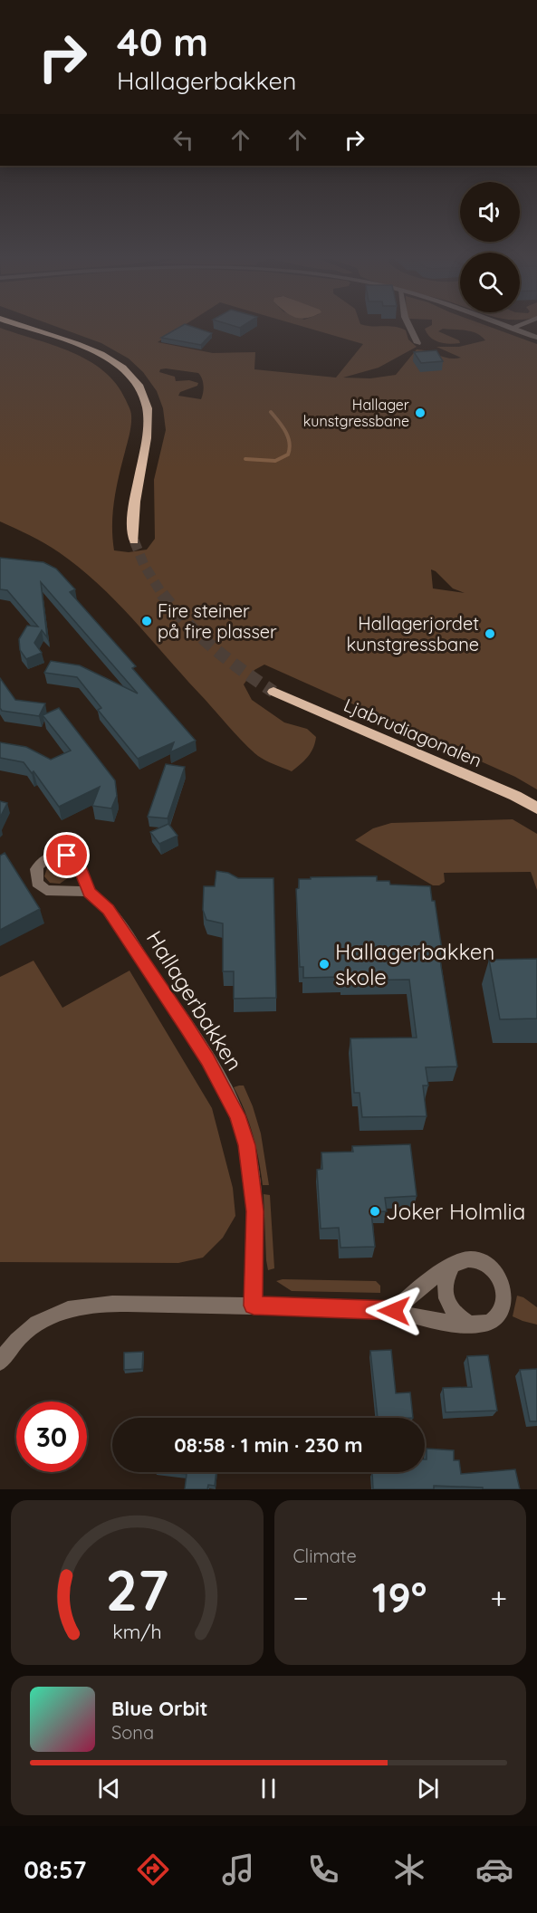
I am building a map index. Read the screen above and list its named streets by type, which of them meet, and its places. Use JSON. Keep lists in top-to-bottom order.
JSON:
{
  "streets": {
    "main road": ["Ljabrudiagonalen"],
    "street": ["Hallagerbakken"]
  },
  "places": [
    "Hallager kunstgressbane",
    "Fire steiner på fire plasser",
    "Hallagerjordet kunstgressbane",
    "Hallagerbakken skole",
    "Joker Holmlia"
  ],
  "page": {
    "turn": ["40 m", "Hallagerbakken"],
    "limit": "30",
    "trip": "08:58 · 1 min · 230 m",
    "tile": "Climate",
    "heat": ["−", "19°", "+"],
    "song": ["Blue Orbit", "Sona"],
    "tabs": "08:57",
    "gauge": ["27", "km/h"]
  }
}
